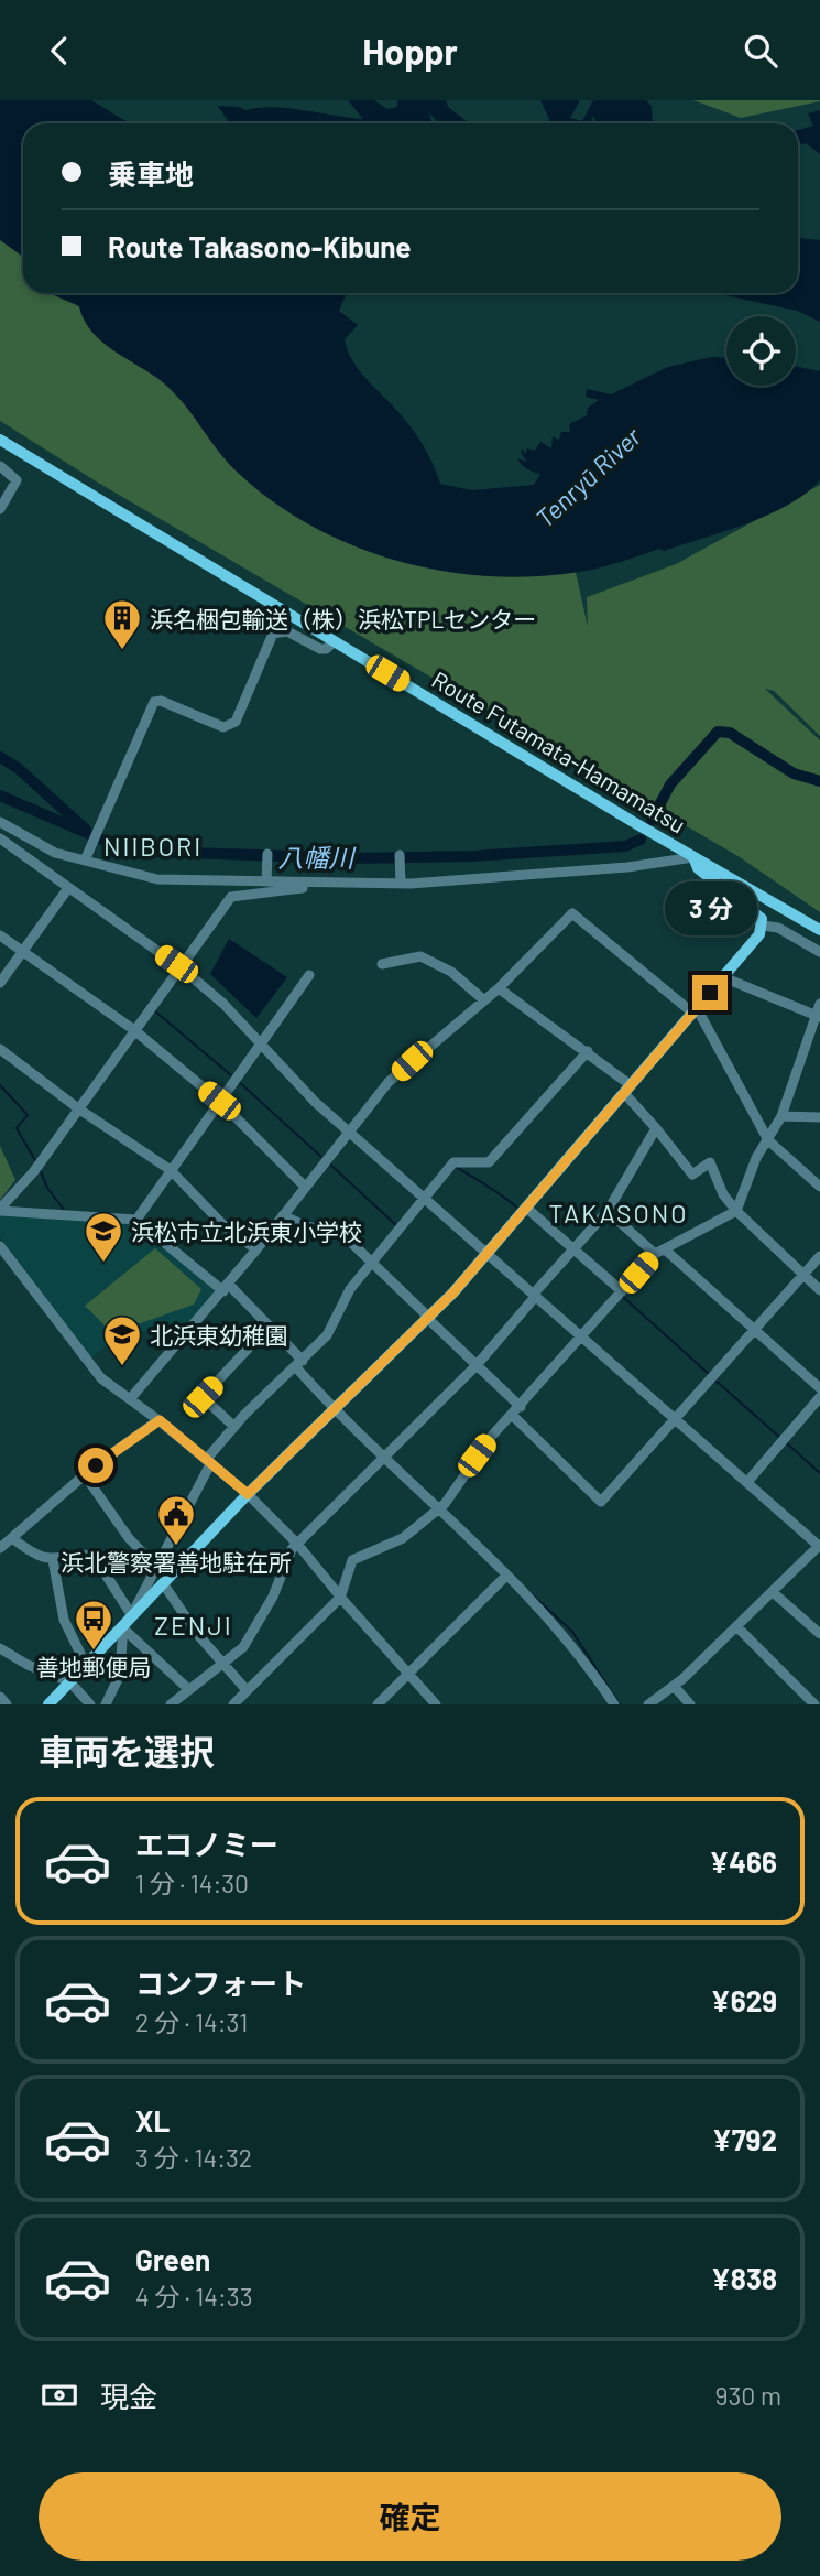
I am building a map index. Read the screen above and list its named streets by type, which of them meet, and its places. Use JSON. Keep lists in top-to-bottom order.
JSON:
{
  "streets": {
    "main road": ["Route Futamata-Hamamatsu"]
  },
  "districts": ["NIIBORI", "TAKASONO", "ZENJI"],
  "water": ["Tenryū River", "八幡川"],
  "places": {
    "building": ["浜名梱包輸送（株）浜松TPLセンター"],
    "school or university": ["浜松市立北浜東小学校", "北浜東幼稚園"],
    "public building": ["浜北警察署善地駐在所"],
    "bus stop": ["善地郵便局"]
  },
  "page": {
    "header": "Hoppr",
    "banner": ["乗車地", "Route Takasono-Kibune"],
    "bubble": "3 分",
    "heading": "車両を選択",
    "list": [
      {
        "name": "エコノミー",
        "note": "1 分 · 14:30",
        "value": "¥466"
      },
      {
        "name": "コンフォート",
        "note": "2 分 · 14:31",
        "value": "¥629"
      },
      {
        "name": "XL",
        "note": "3 分 · 14:32",
        "value": "¥792"
      },
      {
        "name": "Green",
        "note": "4 分 · 14:33",
        "value": "¥838"
      }
    ],
    "pay": ["現金", "930 m"],
    "buttons": "確定"
  }
}
